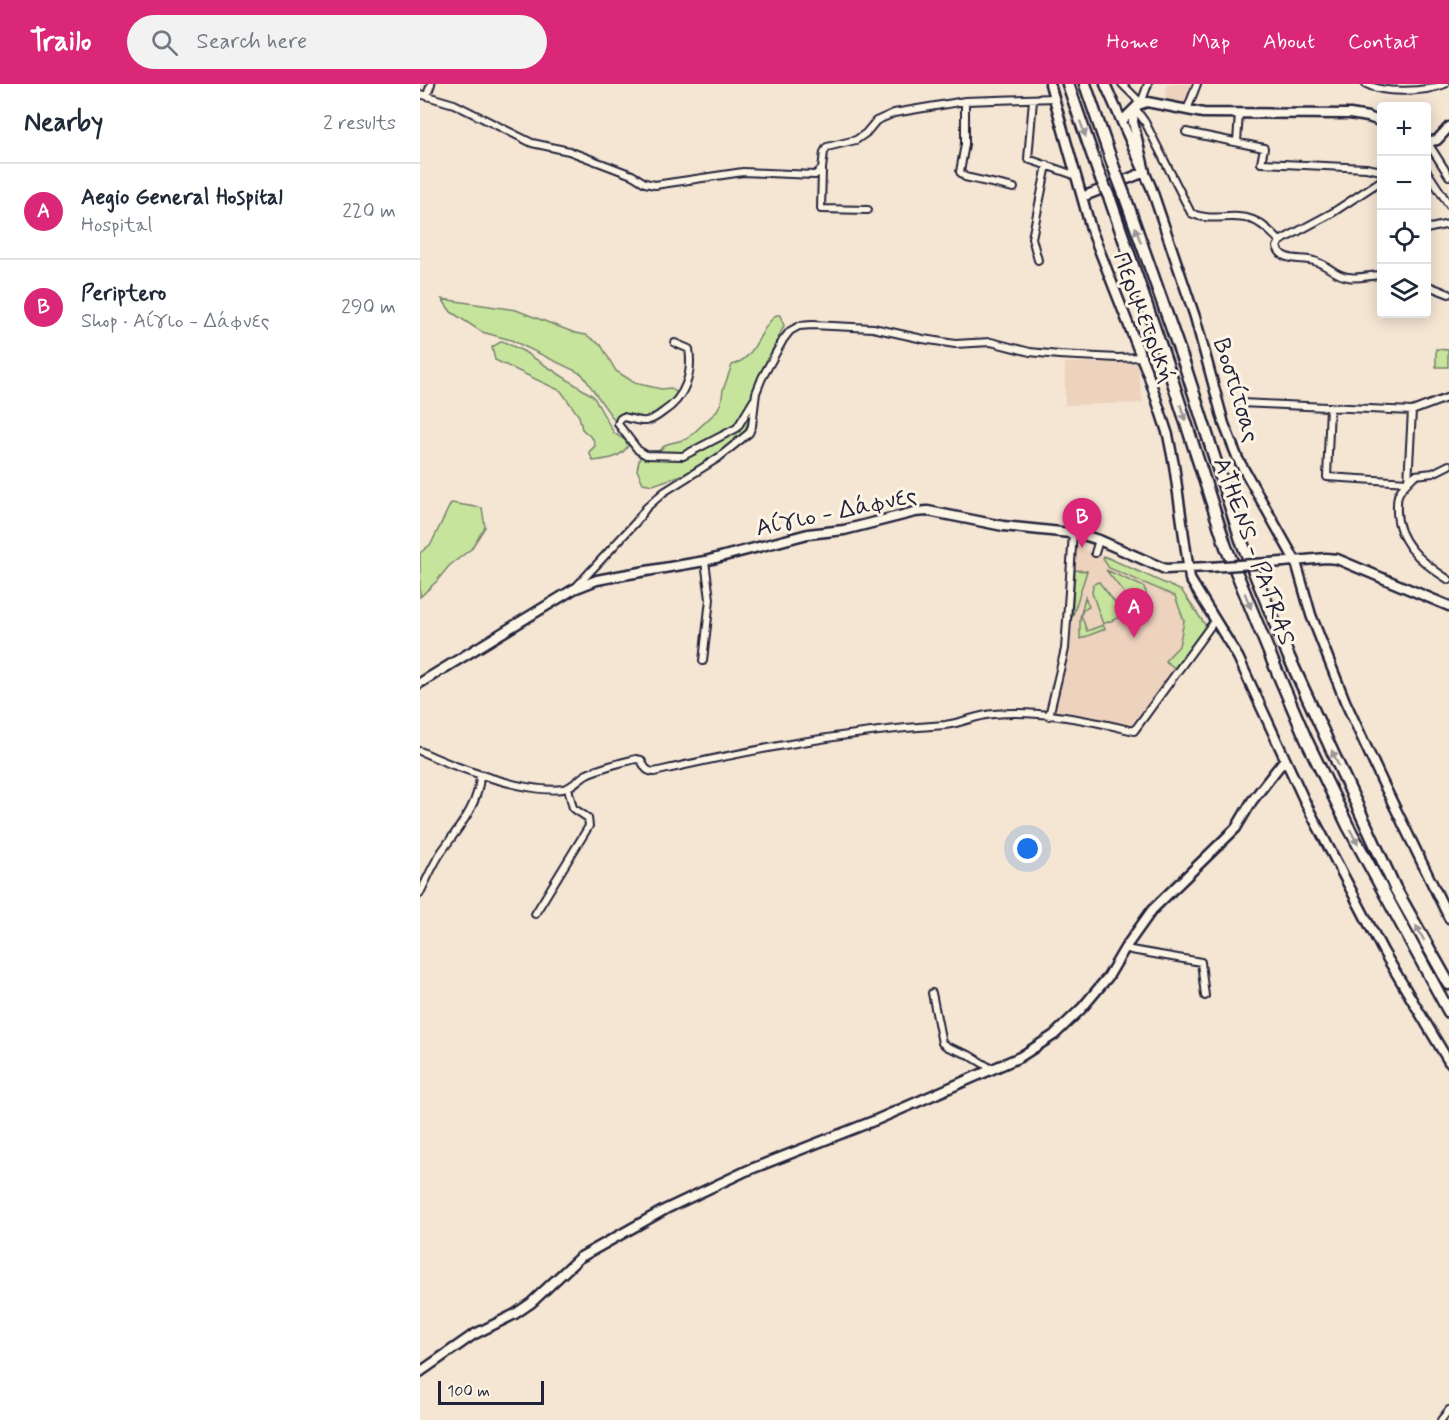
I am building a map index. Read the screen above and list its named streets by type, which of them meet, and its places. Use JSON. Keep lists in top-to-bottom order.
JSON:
{
  "streets": {
    "highway": ["ATHENS - PATRAS"],
    "street": ["Περιμετρική", "Βοστίτσας", "Αίγιο - Δάφνες"]
  },
  "crossings": [
    ["Περιμετρική", "Αίγιο - Δάφνες"],
    ["Βοστίτσας", "Αίγιο - Δάφνες"]
  ],
  "scale_bar": "100 m",
  "page": {
    "header": "Trailo",
    "search": "Search here",
    "nav": [
      "Home",
      "Map",
      "About",
      "Contact"
    ],
    "heading": ["Nearby", "2 results"],
    "map_buttons": ["+", "−"],
    "list": [
      {
        "mark": "A",
        "name": "Aegio General Hospital",
        "note": "Hospital",
        "value": "220 m"
      },
      {
        "mark": "B",
        "name": "Periptero",
        "note": "Shop · Αίγιο - Δάφνες",
        "value": "290 m"
      }
    ],
    "pins": ["B", "A"],
    "scale": "100 m"
  }
}
